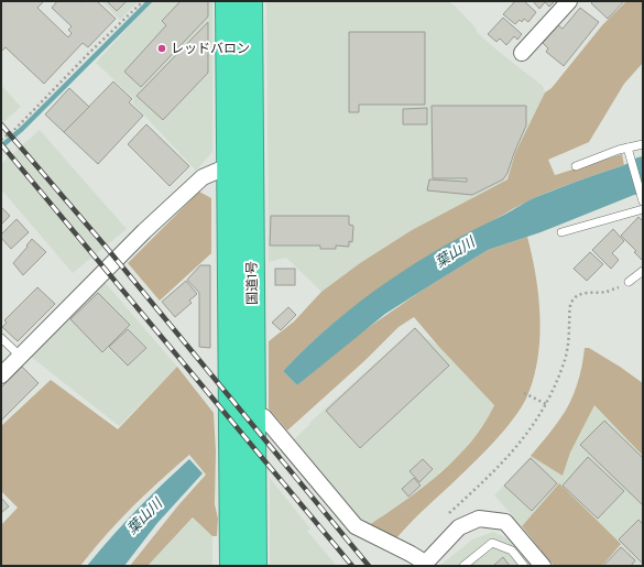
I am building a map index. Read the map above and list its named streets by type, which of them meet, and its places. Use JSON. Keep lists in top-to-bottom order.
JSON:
{
  "streets": {
    "highway": ["国道1号"]
  },
  "water": ["葉山川"],
  "places": ["レッドバロン"]
}
